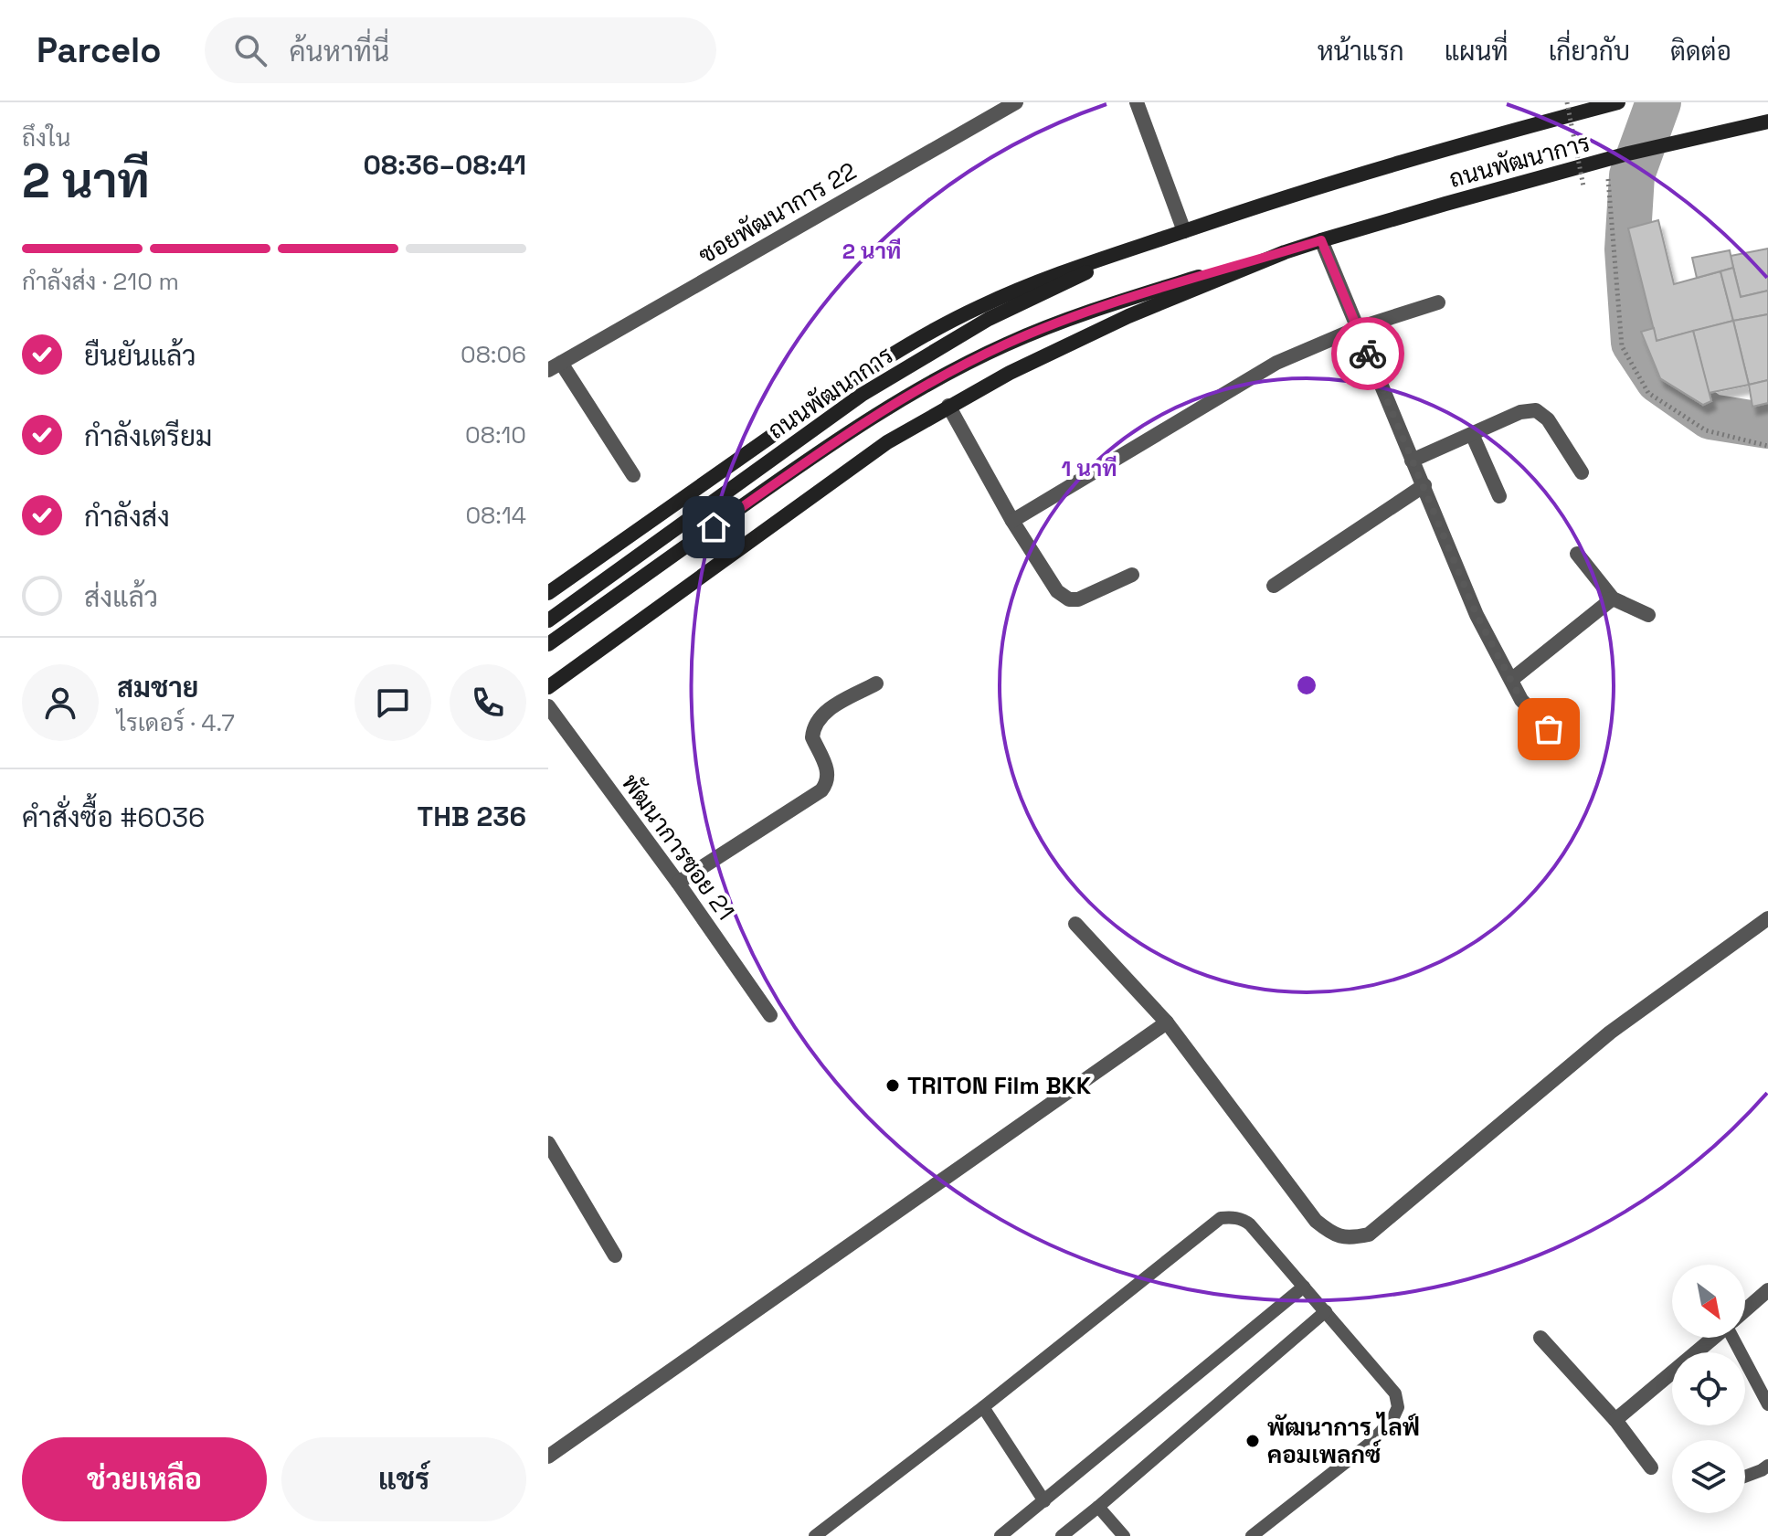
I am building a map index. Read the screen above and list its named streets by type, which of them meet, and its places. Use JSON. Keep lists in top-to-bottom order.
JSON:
{
  "streets": {
    "main road": ["ถนนพัฒนาการ"],
    "street": ["ซอยพัฒนาการ 22", "พัฒนาการซอย 21"]
  },
  "places": ["TRITON Film BKK", "พัฒนาการ ไลฟ์ คอมเพลกซ์"],
  "north": "bottom right",
  "page": {
    "header": "Parcelo",
    "search": "ค้นหาที่นี่",
    "nav": [
      "หน้าแรก",
      "แผนที่",
      "เกี่ยวกับ",
      "ติดต่อ"
    ],
    "heading": ["2 นาที", "ถึงใน", "08:36–08:41"],
    "panel": [
      "สมชาย",
      "ไรเดอร์ · 4.7",
      "คำสั่งซื้อ #6036",
      "THB 236"
    ],
    "bar": "กำลังส่ง · 210 m",
    "list": [
      ["ยืนยันแล้ว", "08:06"],
      ["กำลังเตรียม", "08:10"],
      ["กำลังส่ง", "08:14"],
      "ส่งแล้ว"
    ],
    "buttons": ["ช่วยเหลือ", "แชร์"]
  },
  "rings": ["2 นาที", "1 นาที"]
}
